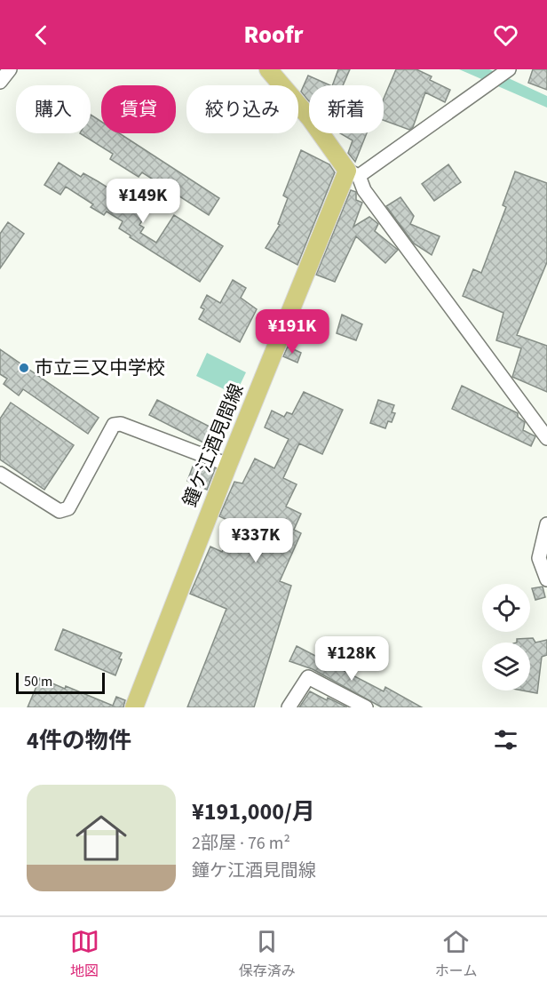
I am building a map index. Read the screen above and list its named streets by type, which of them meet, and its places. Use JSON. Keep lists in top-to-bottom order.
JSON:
{
  "streets": {
    "main road": ["鐘ケ江酒見間線"]
  },
  "places": ["市立三又中学校"],
  "scale_bar": "50 m",
  "page": {
    "header": "Roofr",
    "chip": [
      "購入",
      "賃貸",
      "絞り込み",
      "新着"
    ],
    "price": [
      "¥149K",
      "¥191K",
      "¥337K",
      "¥128K"
    ],
    "scale": "50 m",
    "heading": "4件の物件",
    "list": [
      {
        "name": "¥191,000/月",
        "note": "2部屋 · 76 m² · 鐘ケ江酒見間線"
      }
    ],
    "tabs": ["地図", "保存済み", "ホーム"]
  }
}
